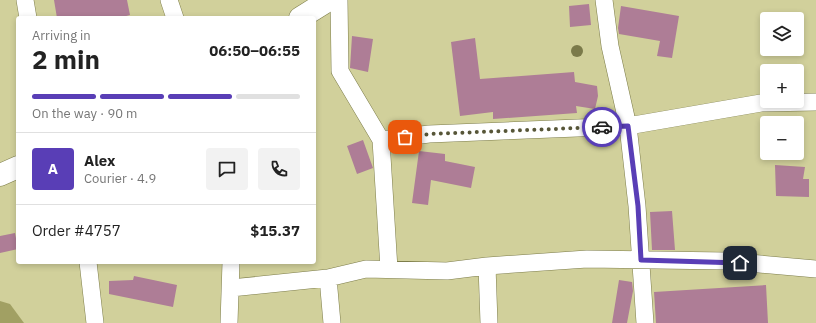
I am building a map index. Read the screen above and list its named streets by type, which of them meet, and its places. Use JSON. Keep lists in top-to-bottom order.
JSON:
{
  "page": {
    "map_buttons": ["+", "−"],
    "heading": ["2 min", "Arriving in", "06:50–06:55"],
    "panel": [
      "Alex",
      "Courier · 4.9",
      "Order #4757",
      "$15.37"
    ],
    "bar": "On the way · 90 m",
    "round": "A"
  }
}
